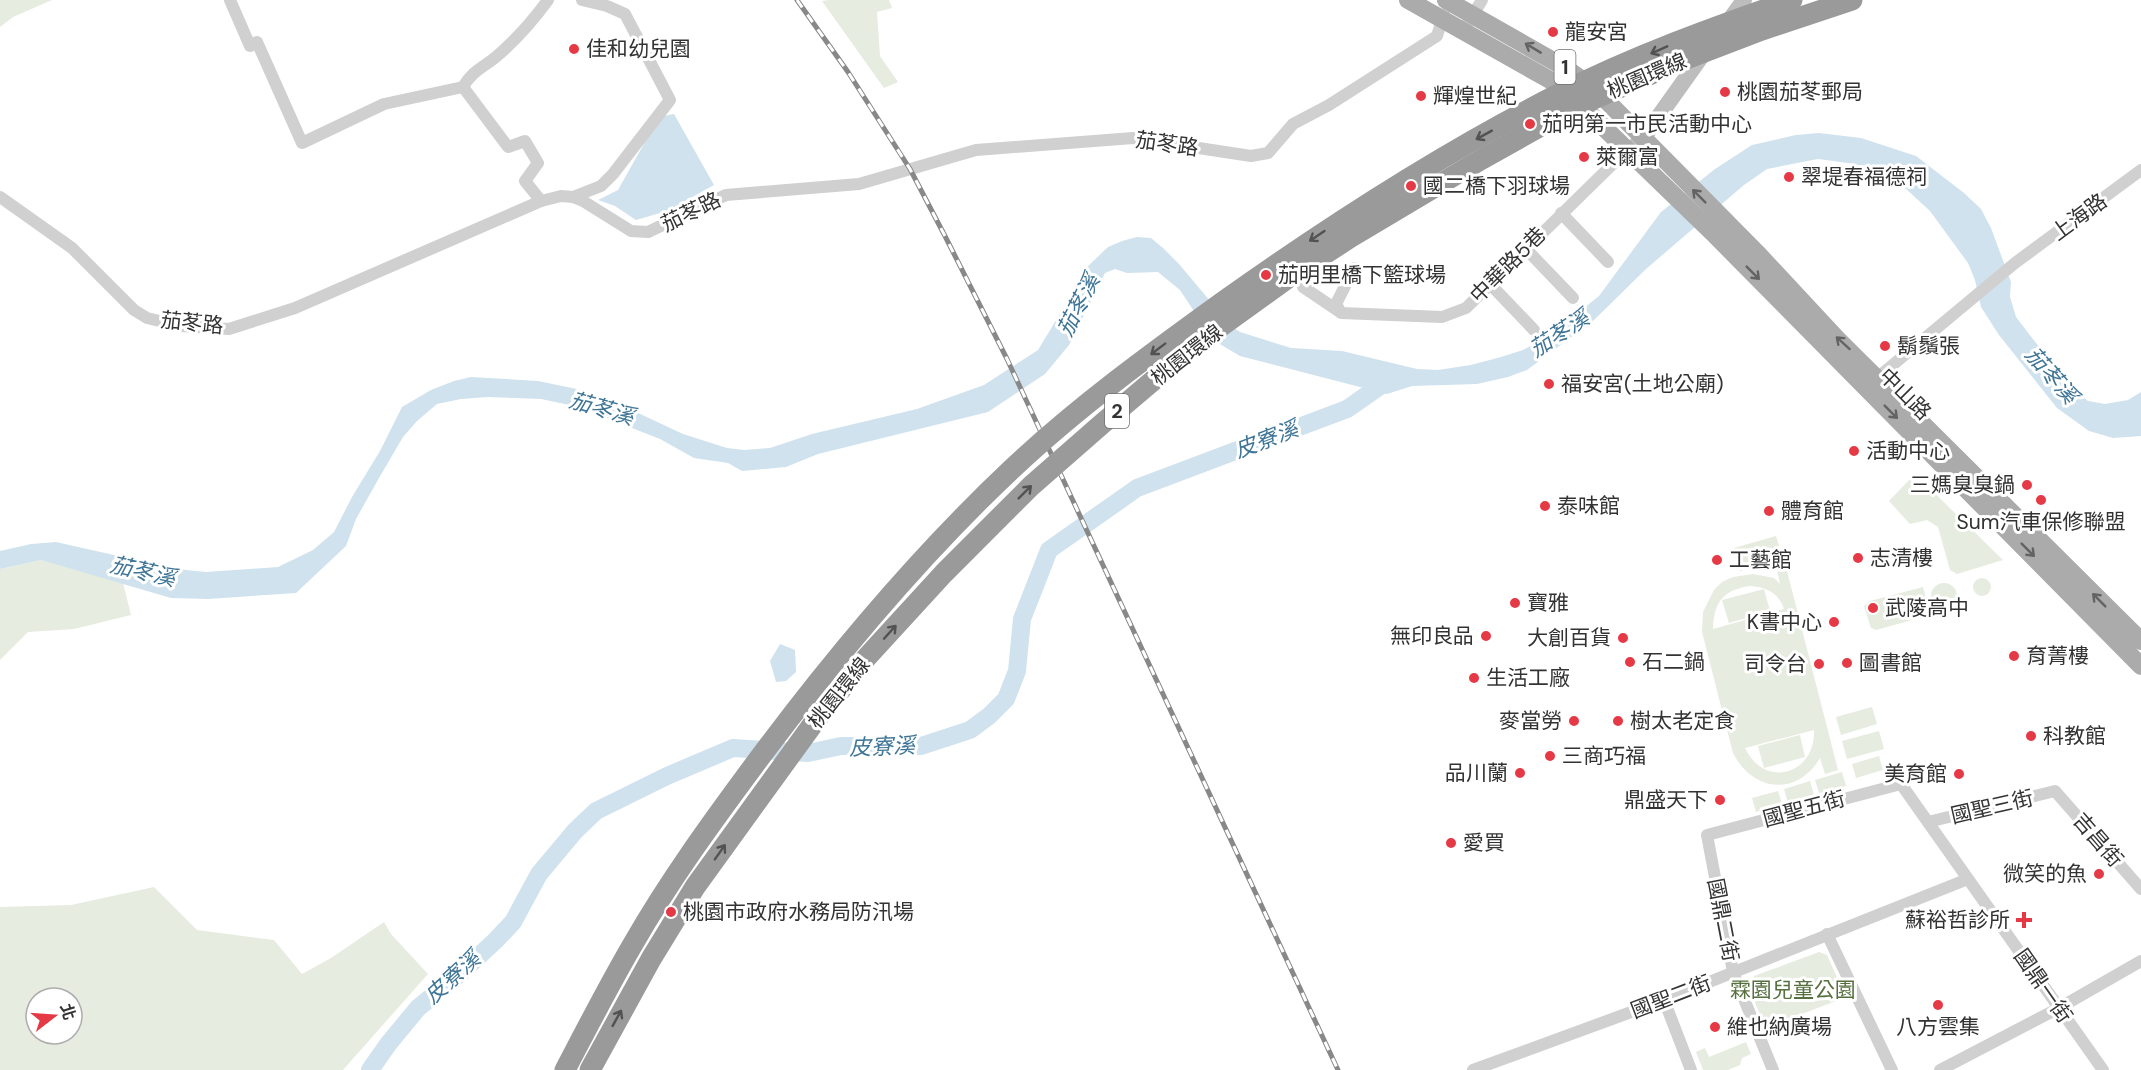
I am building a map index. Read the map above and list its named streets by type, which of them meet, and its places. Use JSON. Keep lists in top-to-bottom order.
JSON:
{
  "streets": {
    "highway": ["桃園環線", "2"],
    "main road": ["1", "中山路"],
    "street": [
      "茄苳路",
      "上海路",
      "中華路5巷",
      "國聖三街",
      "國聖五街",
      "吉昌街",
      "國鼎二街",
      "國鼎一街",
      "國聖二街"
    ]
  },
  "crossings": [
    ["1", "茄苳路"],
    ["1", "中華路5巷"],
    ["1", "中山路"],
    ["上海路", "中山路"],
    ["國聖三街", "吉昌街"],
    ["國聖三街", "國鼎一街"],
    ["國聖五街", "國鼎二街"],
    ["國聖五街", "國鼎一街"],
    ["國鼎二街", "國聖二街"],
    ["國鼎一街", "國聖二街"]
  ],
  "water": ["茄苳溪", "皮寮溪"],
  "parks": ["霖園兒童公園"],
  "places": {
    "other": [
      "龍安宮",
      "佳和幼兒園",
      "桃園茄苳郵局",
      "輝煌世紀",
      "茄明第一市民活動中心",
      "萊爾富",
      "翠堤春福德祠",
      "國二橋下羽球場",
      "茄明里橋下籃球場",
      "鬍鬚張",
      "福安宮(土地公廟)",
      "活動中心",
      "三媽臭臭鍋",
      "Sum汽車保修聯盟",
      "泰味館",
      "體育館",
      "志清樓",
      "工藝館",
      "寶雅",
      "武陵高中",
      "K書中心",
      "無印良品",
      "大創百貨",
      "育菁樓",
      "石二鍋",
      "圖書館",
      "司令台",
      "生活工廠",
      "麥當勞",
      "樹太老定食",
      "科教館",
      "三商巧福",
      "品川蘭",
      "美育館",
      "鼎盛天下",
      "愛買",
      "微笑的魚",
      "桃園市政府水務局防汛場",
      "八方雲集",
      "維也納廣場"
    ],
    "health": ["蘇裕哲診所"]
  },
  "north": "right"
}
